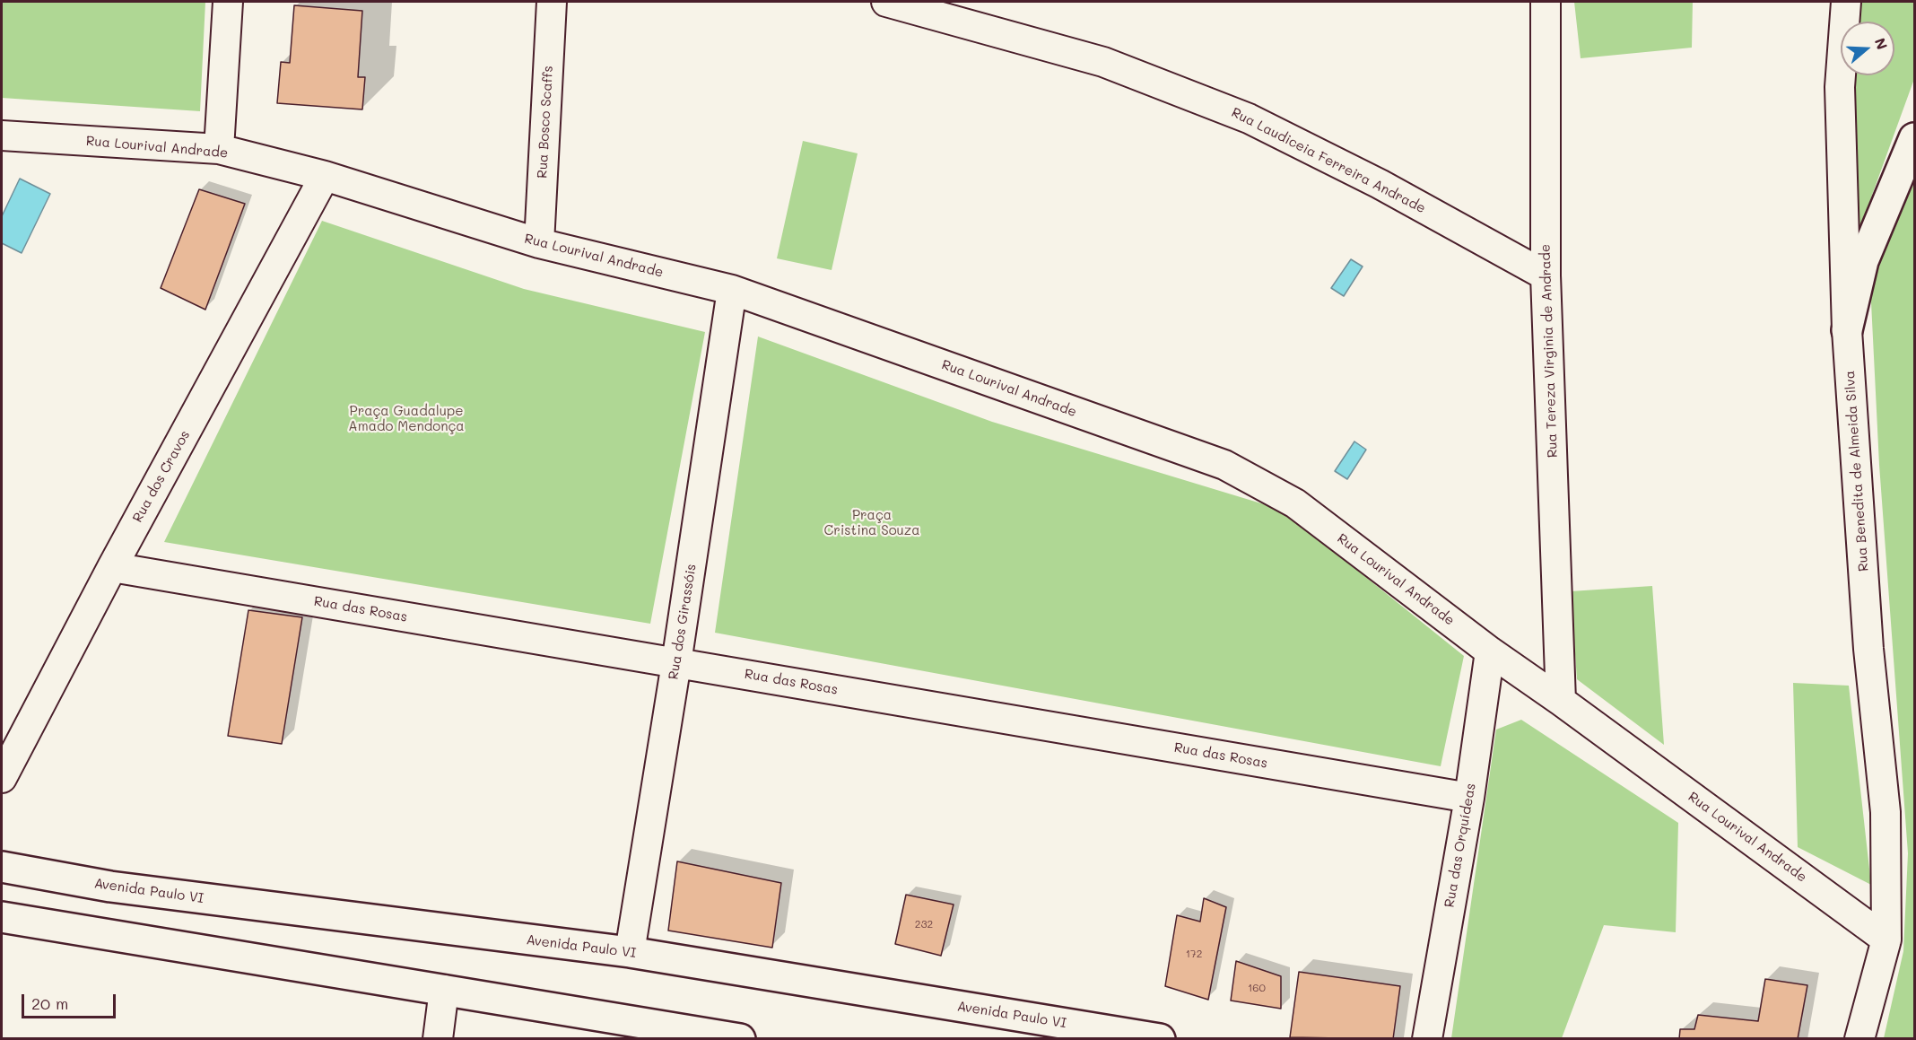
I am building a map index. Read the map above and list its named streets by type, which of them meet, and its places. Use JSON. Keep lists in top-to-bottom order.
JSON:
{
  "streets": {
    "main road": ["Avenida Paulo VI"],
    "street": [
      "Rua Bosco Scaffs",
      "Rua Lourival Andrade",
      "Rua Laudiceia Ferreira Andrade",
      "Rua Tereza Virginia de Andrade",
      "Rua Benedita de Almeida Silva",
      "Rua dos Cravos",
      "Rua das Rosas",
      "Rua dos Girassóis",
      "Rua das Orquídeas"
    ]
  },
  "crossings": [
    ["Rua Bosco Scaffs", "Rua Lourival Andrade"],
    ["Rua Lourival Andrade", "Rua Tereza Virginia de Andrade"],
    ["Rua Lourival Andrade", "Rua Benedita de Almeida Silva"],
    ["Rua Lourival Andrade", "Rua dos Cravos"],
    ["Rua Lourival Andrade", "Rua dos Girassóis"],
    ["Rua Lourival Andrade", "Rua das Orquídeas"],
    ["Rua Laudiceia Ferreira Andrade", "Rua Tereza Virginia de Andrade"],
    ["Rua dos Cravos", "Rua das Rosas"],
    ["Rua das Rosas", "Rua dos Girassóis"],
    ["Rua das Rosas", "Rua das Orquídeas"],
    ["Rua dos Girassóis", "Avenida Paulo VI"]
  ],
  "parks": ["Praça Guadalupe Amado Mendonça", "Praça Cristina Souza"],
  "house_numbers": ["232", "172", "160"],
  "scale_bar": "20 m",
  "north": "right"
}
